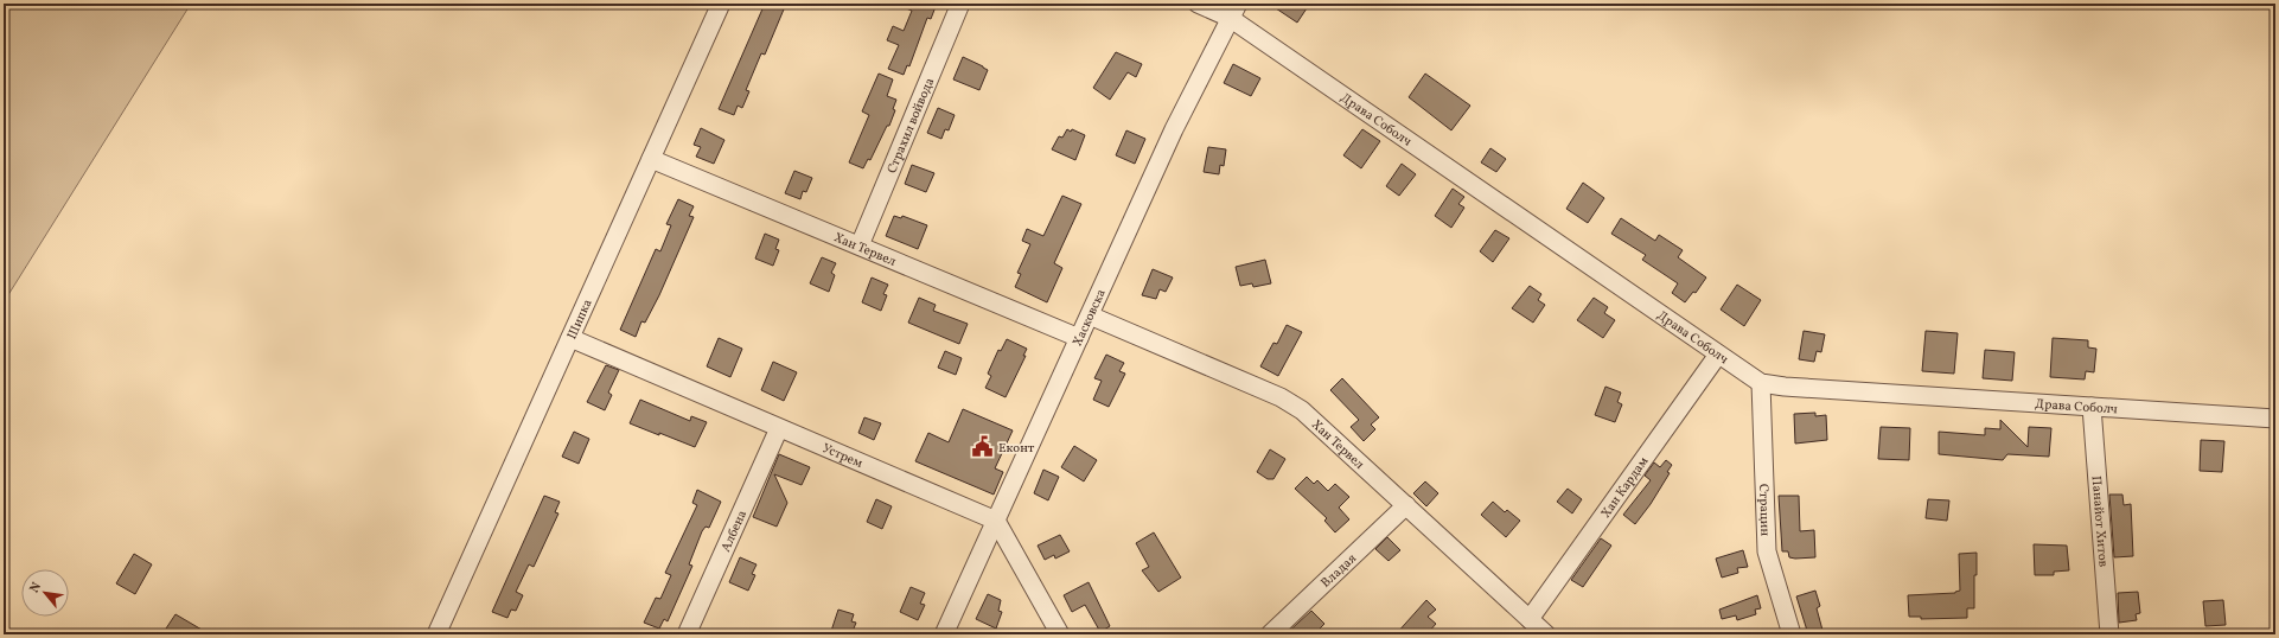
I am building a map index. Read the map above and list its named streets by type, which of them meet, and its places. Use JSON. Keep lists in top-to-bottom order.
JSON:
{
  "streets": {
    "street": [
      "Драва Соболч",
      "Страхил войвода",
      "Хан Тервел",
      "Хасковска",
      "Шипка",
      "Устрем",
      "Хан Кардам",
      "Страцин",
      "Панайот Хитов",
      "Албена",
      "Владая"
    ]
  },
  "crossings": [
    ["Драва Соболч", "Хасковска"],
    ["Драва Соболч", "Хан Кардам"],
    ["Драва Соболч", "Страцин"],
    ["Драва Соболч", "Панайот Хитов"],
    ["Страхил войвода", "Хан Тервел"],
    ["Хан Тервел", "Хасковска"],
    ["Хан Тервел", "Шипка"],
    ["Хан Тервел", "Хан Кардам"],
    ["Хан Тервел", "Владая"],
    ["Хасковска", "Устрем"],
    ["Шипка", "Устрем"],
    ["Устрем", "Албена"]
  ],
  "places": {
    "public building": ["Еконт"]
  },
  "north": "top left"
}
